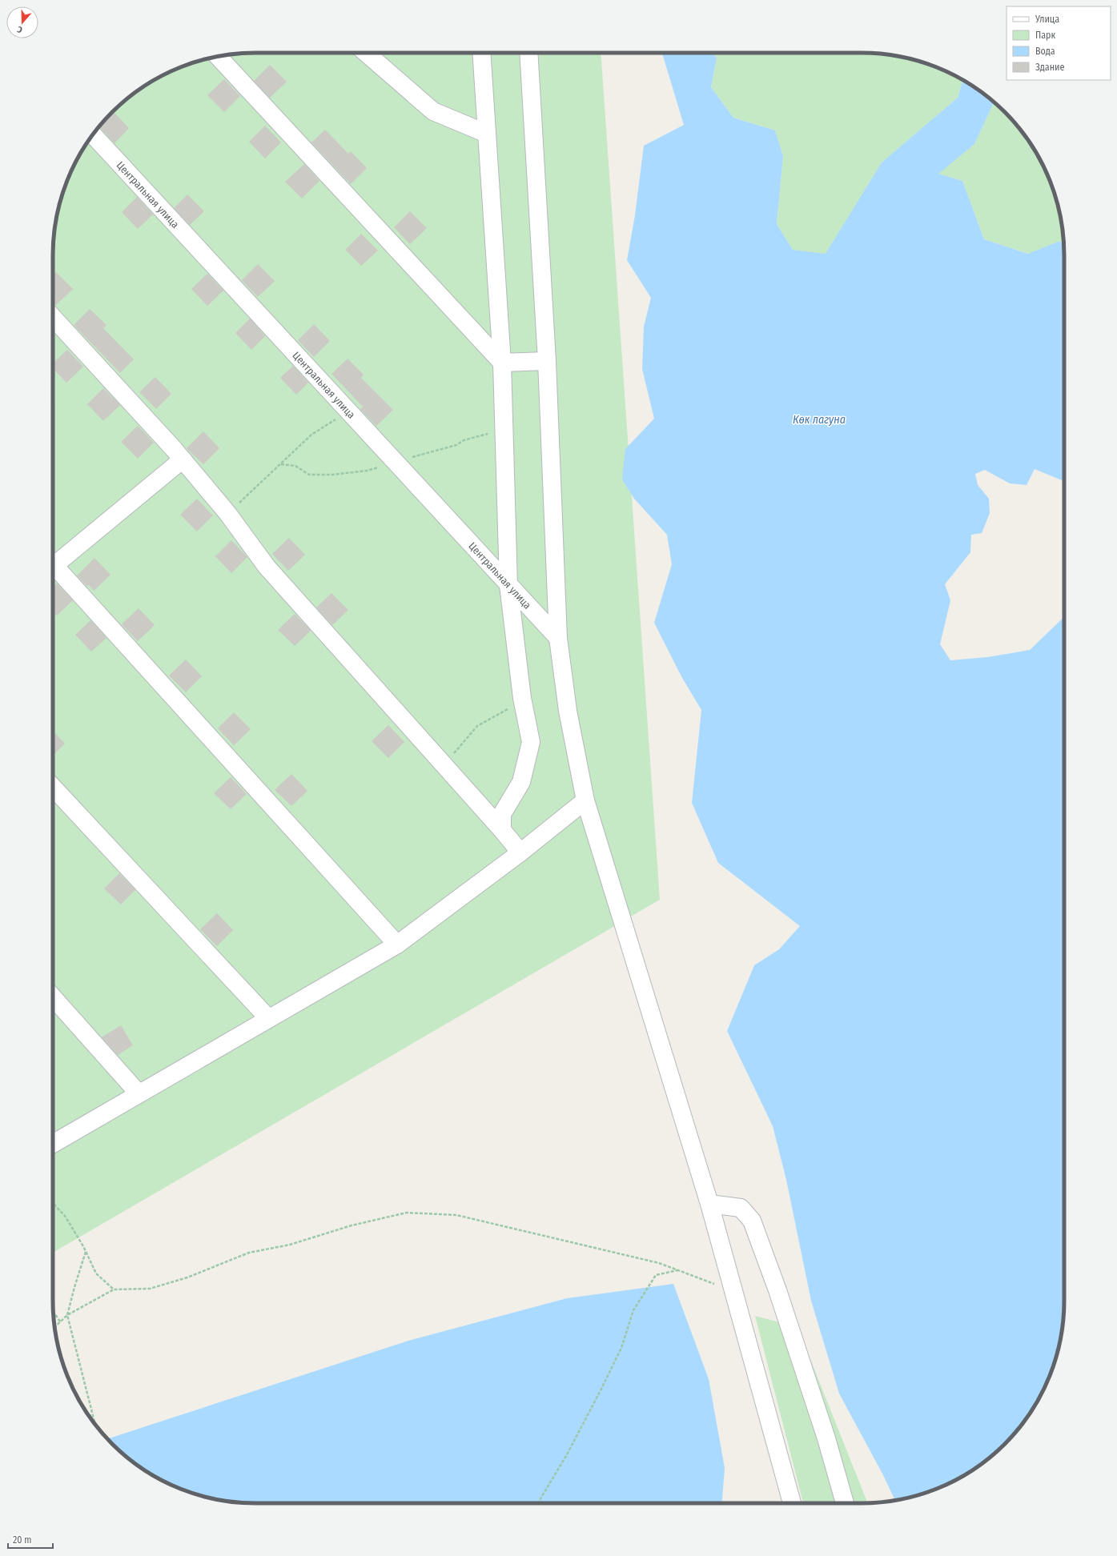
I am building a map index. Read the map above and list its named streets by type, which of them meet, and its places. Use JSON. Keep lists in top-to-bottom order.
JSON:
{
  "streets": {
    "street": ["Центральная улица"]
  },
  "water": ["Көк лагуна"],
  "legend": [
    "Улица",
    "Парк",
    "Вода",
    "Здание"
  ],
  "scale_bar": "20 m",
  "north": "bottom"
}
